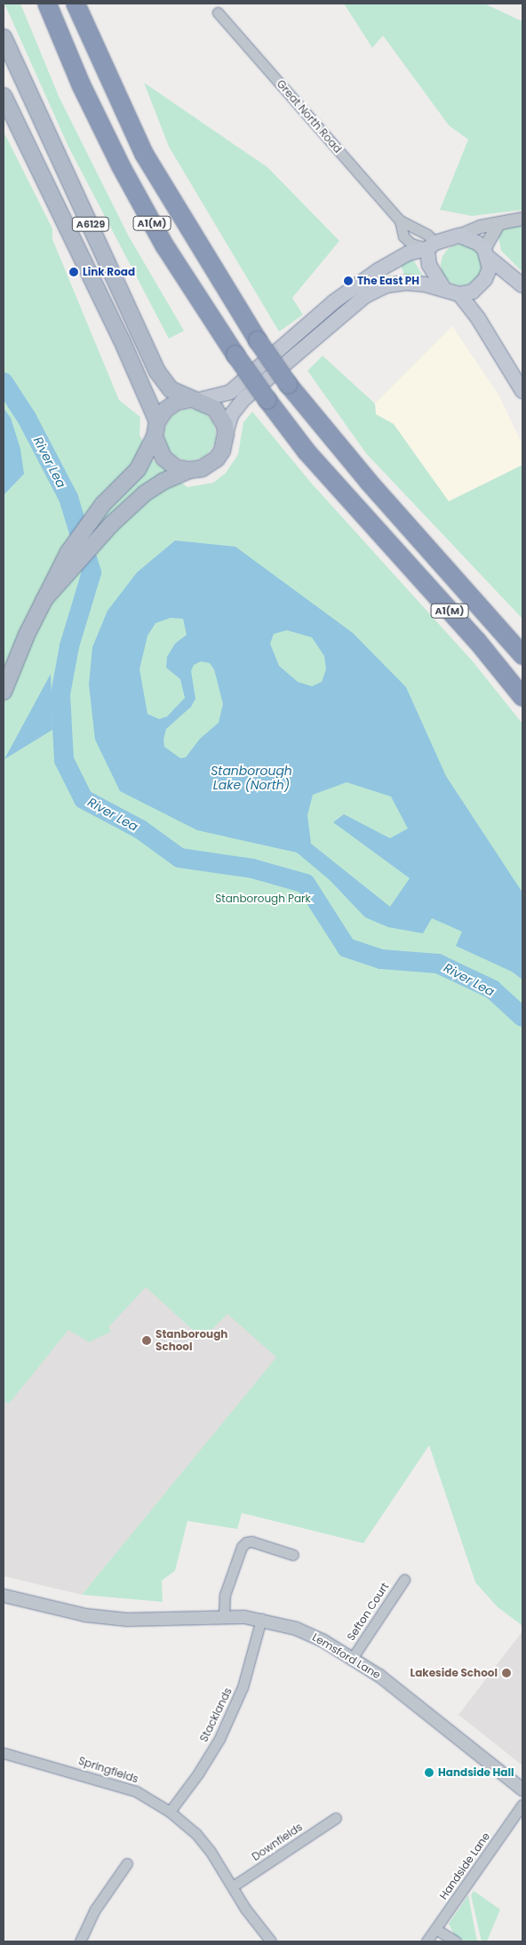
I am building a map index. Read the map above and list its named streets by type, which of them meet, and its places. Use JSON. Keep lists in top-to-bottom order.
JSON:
{
  "streets": {
    "highway": ["A1(M)"],
    "main road": ["A6129"],
    "street": [
      "Great North Road",
      "Sefton Court",
      "Lemsford Lane",
      "Stacklands",
      "Springfields",
      "Downfields",
      "Handside Lane"
    ]
  },
  "crossings": [
    ["Sefton Court", "Lemsford Lane"],
    ["Lemsford Lane", "Stacklands"],
    ["Stacklands", "Springfields"],
    ["Springfields", "Downfields"]
  ],
  "water": ["River Lea", "Stanborough Lake (North)"],
  "parks": ["Stanborough Park"],
  "places": [
    "Link Road",
    "The East PH",
    "Stanborough School",
    "Lakeside School",
    "Handside Hall"
  ]
}
